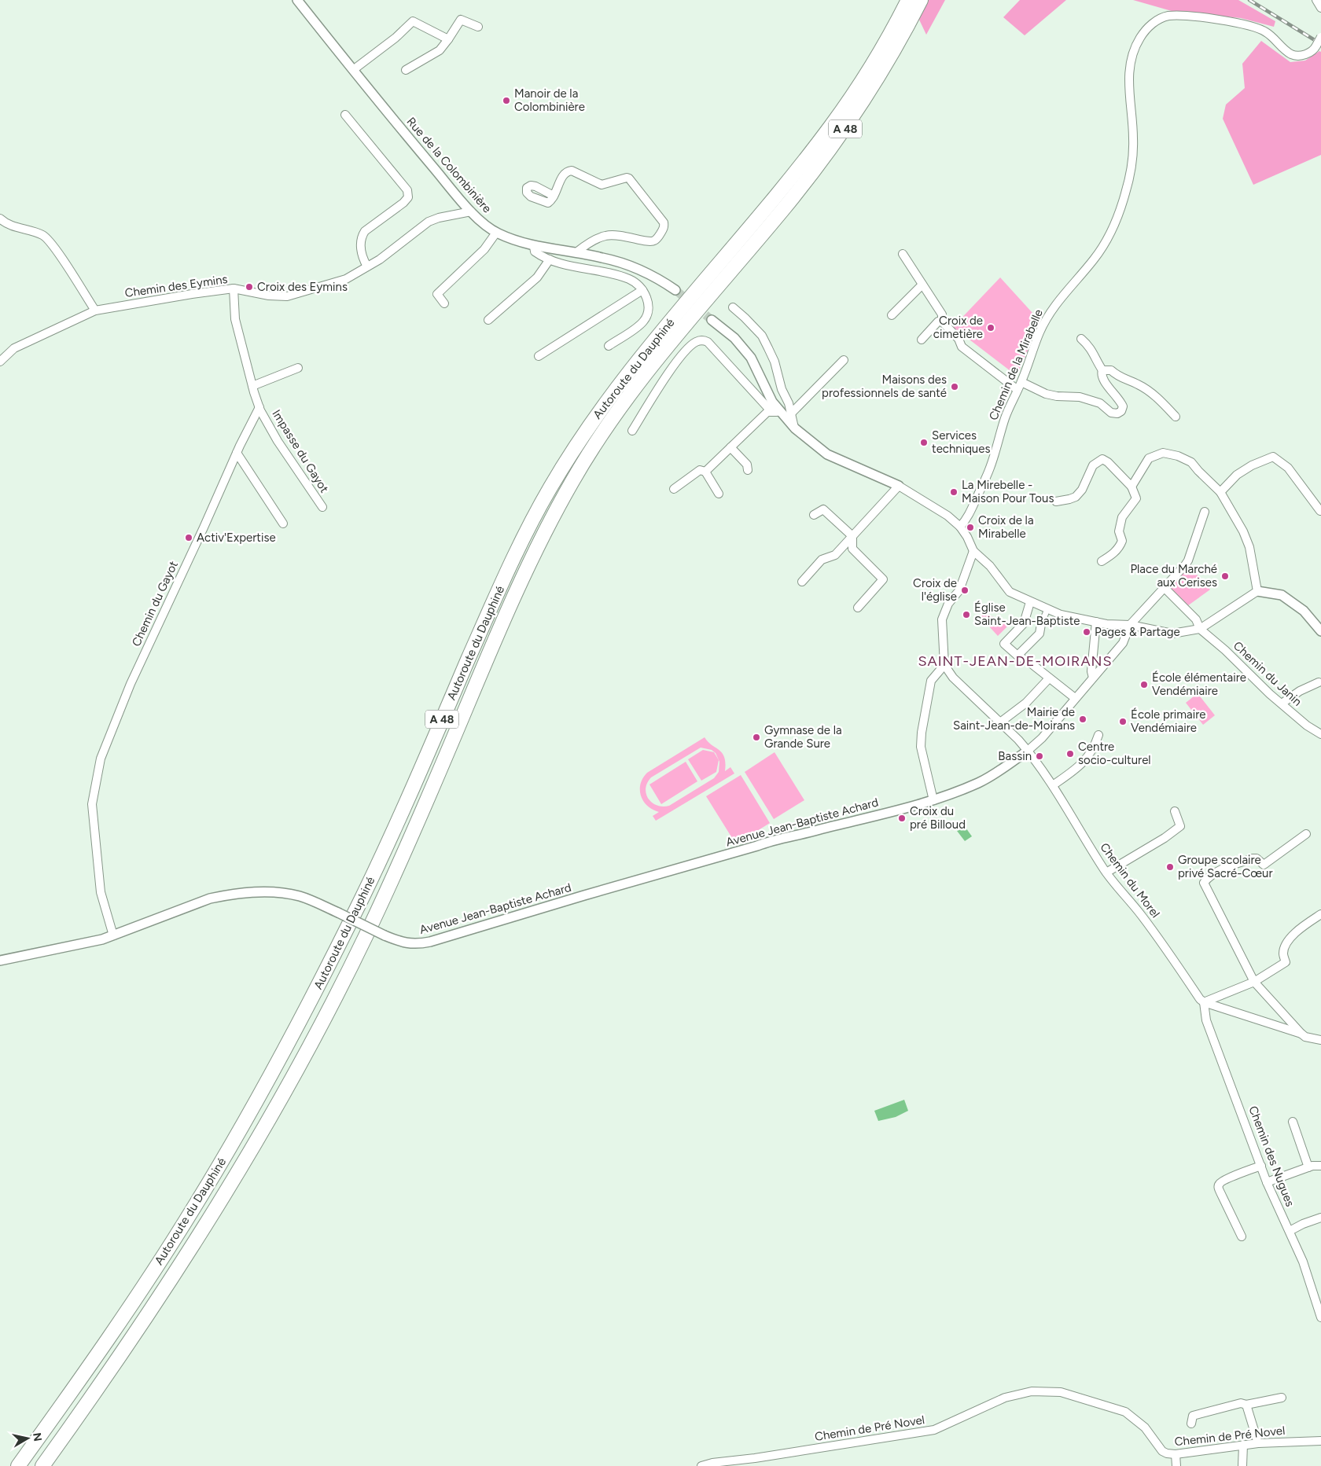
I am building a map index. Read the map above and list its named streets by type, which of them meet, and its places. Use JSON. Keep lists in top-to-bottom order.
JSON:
{
  "streets": {
    "highway": ["A 48", "Autoroute du Dauphiné"],
    "street": [
      "Rue de la Colombinière",
      "Chemin des Eymins",
      "Chemin de la Mirabelle",
      "Impasse du Gayot",
      "Chemin du Gayot",
      "Chemin du Janin",
      "Avenue Jean-Baptiste Achard",
      "Chemin du Morel",
      "Chemin des Nugues",
      "Chemin de Pré Novel"
    ]
  },
  "crossings": [
    ["Rue de la Colombinière", "Chemin des Eymins"],
    ["Impasse du Gayot", "Chemin du Gayot"],
    ["Chemin du Gayot", "Avenue Jean-Baptiste Achard"],
    ["Avenue Jean-Baptiste Achard", "Chemin du Morel"],
    ["Chemin du Morel", "Chemin des Nugues"]
  ],
  "districts": ["SAINT-JEAN-DE-MOIRANS"],
  "places": [
    "Manoir de la Colombinière",
    "Croix des Eymins",
    "Croix de cimetière",
    "Maisons des professionnels de santé",
    "Services techniques",
    "La Mirebelle - Maison Pour Tous",
    "Croix de la Mirabelle",
    "Activ'Expertise",
    "Place du Marché aux Cerises",
    "Croix de l'église",
    "Église Saint-Jean-Baptiste",
    "Pages & Partage",
    "École élémentaire Vendémiaire",
    "Mairie de Saint-Jean-de-Moirans",
    "École primaire Vendémiaire",
    "Gymnase de la Grande Sure",
    "Centre socio-culturel",
    "Bassin",
    "Croix du pré Billoud",
    "Groupe scolaire privé Sacré-Cœur"
  ],
  "north": "right"
}
